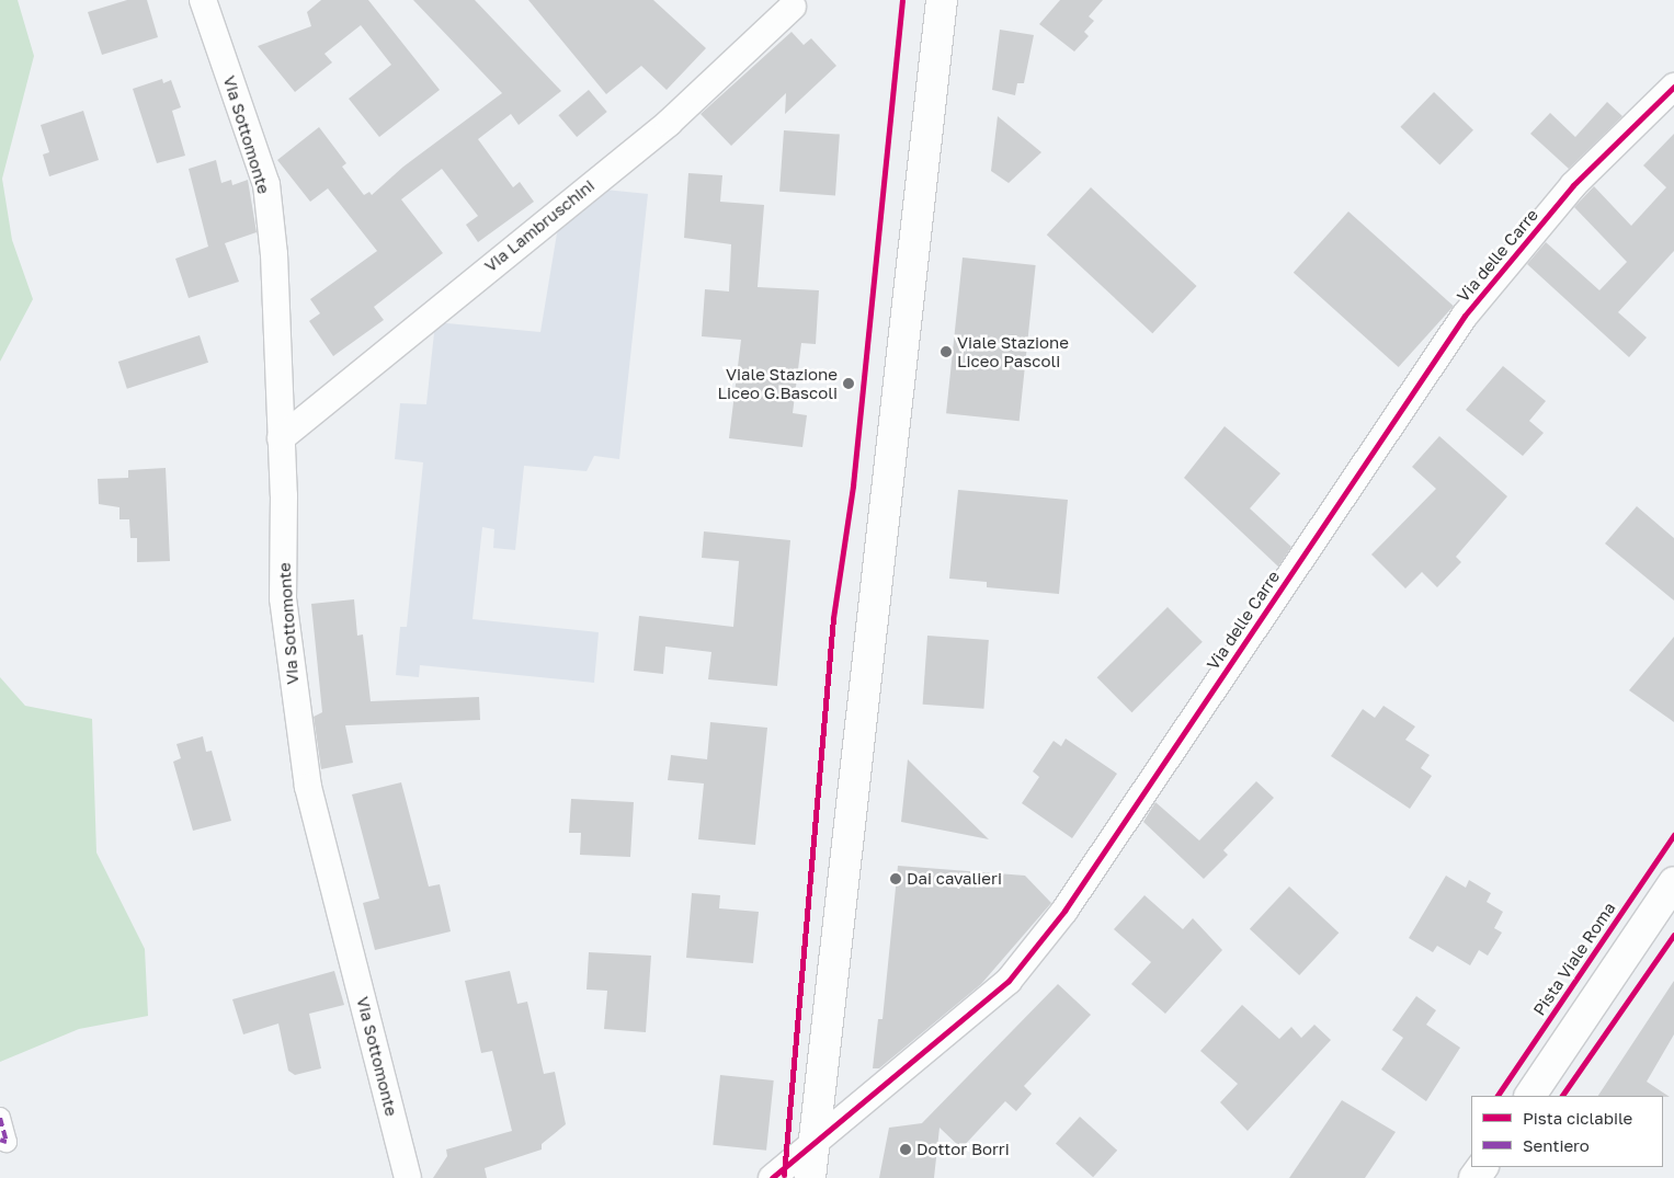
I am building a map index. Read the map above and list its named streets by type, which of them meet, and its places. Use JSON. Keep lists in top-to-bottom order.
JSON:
{
  "streets": {
    "street": ["Via Sottomonte", "Via Lambruschini", "Via delle Carre"],
    "cycle path": ["Pista Viale Roma"]
  },
  "crossings": [
    ["Via Sottomonte", "Via Lambruschini"]
  ],
  "places": [
    "Viale Stazione Liceo Pascoli",
    "Viale Stazione Liceo G.Bascoli",
    "Dai cavalieri",
    "Dottor Borri"
  ],
  "legend": ["Pista ciclabile", "Sentiero"]
}
